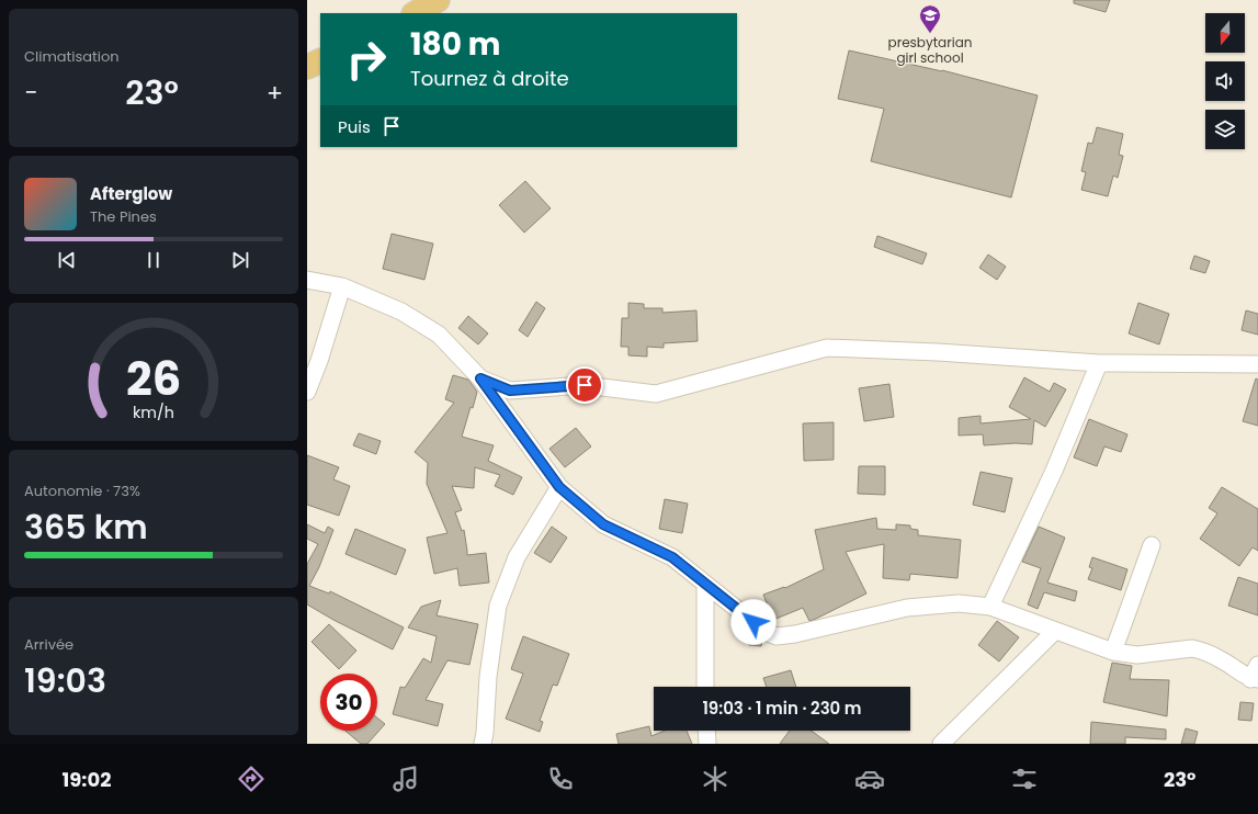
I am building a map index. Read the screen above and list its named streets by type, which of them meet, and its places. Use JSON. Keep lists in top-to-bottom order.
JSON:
{
  "places": {
    "school or university": ["presbytarian girl school"]
  },
  "north": "bottom",
  "page": {
    "tile": [
      "Climatisation",
      ["Autonomie · 73%", "365 km"],
      ["Arrivée", "19:03"]
    ],
    "turn": ["180 m", "Tournez à droite"],
    "heat": ["−", "23°", "+"],
    "then": "Puis",
    "song": ["Afterglow", "The Pines"],
    "limit": "30",
    "trip": "19:03 · 1 min · 230 m",
    "tabs": ["19:02", "23°"],
    "gauge": ["26", "km/h"]
  }
}
